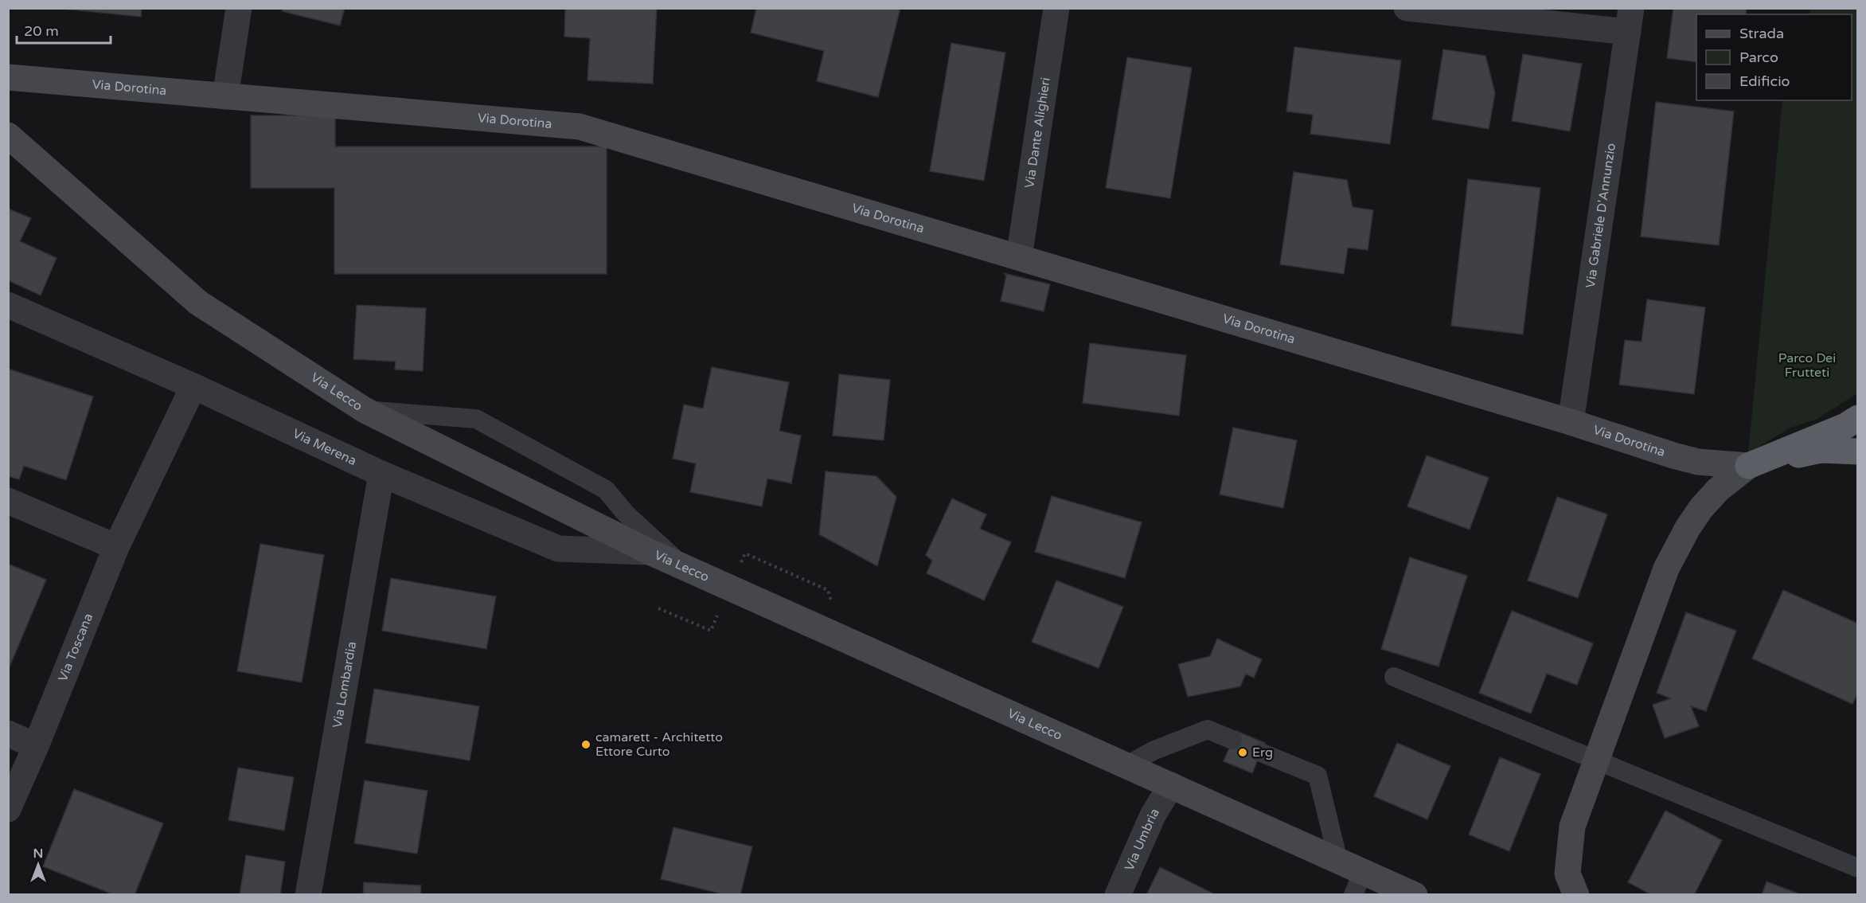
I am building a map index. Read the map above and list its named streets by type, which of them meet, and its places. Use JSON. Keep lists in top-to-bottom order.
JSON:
{
  "streets": {
    "main road": ["Via Dorotina", "Via Lecco"],
    "street": [
      "Via Dante Alighieri",
      "Via Gabriele D'Annunzio",
      "Via Merena",
      "Via Toscana",
      "Via Lombardia",
      "Via Umbria"
    ]
  },
  "crossings": [
    ["Via Dorotina", "Via Dante Alighieri"],
    ["Via Dorotina", "Via Gabriele D'Annunzio"],
    ["Via Lecco", "Via Merena"],
    ["Via Lecco", "Via Umbria"],
    ["Via Merena", "Via Toscana"],
    ["Via Merena", "Via Lombardia"]
  ],
  "parks": ["Parco Dei Frutteti"],
  "places": ["camarett - Architetto Ettore Curto", "Erg"],
  "legend": ["Strada", "Parco", "Edificio"],
  "scale_bar": "20 m",
  "north": "top"
}
